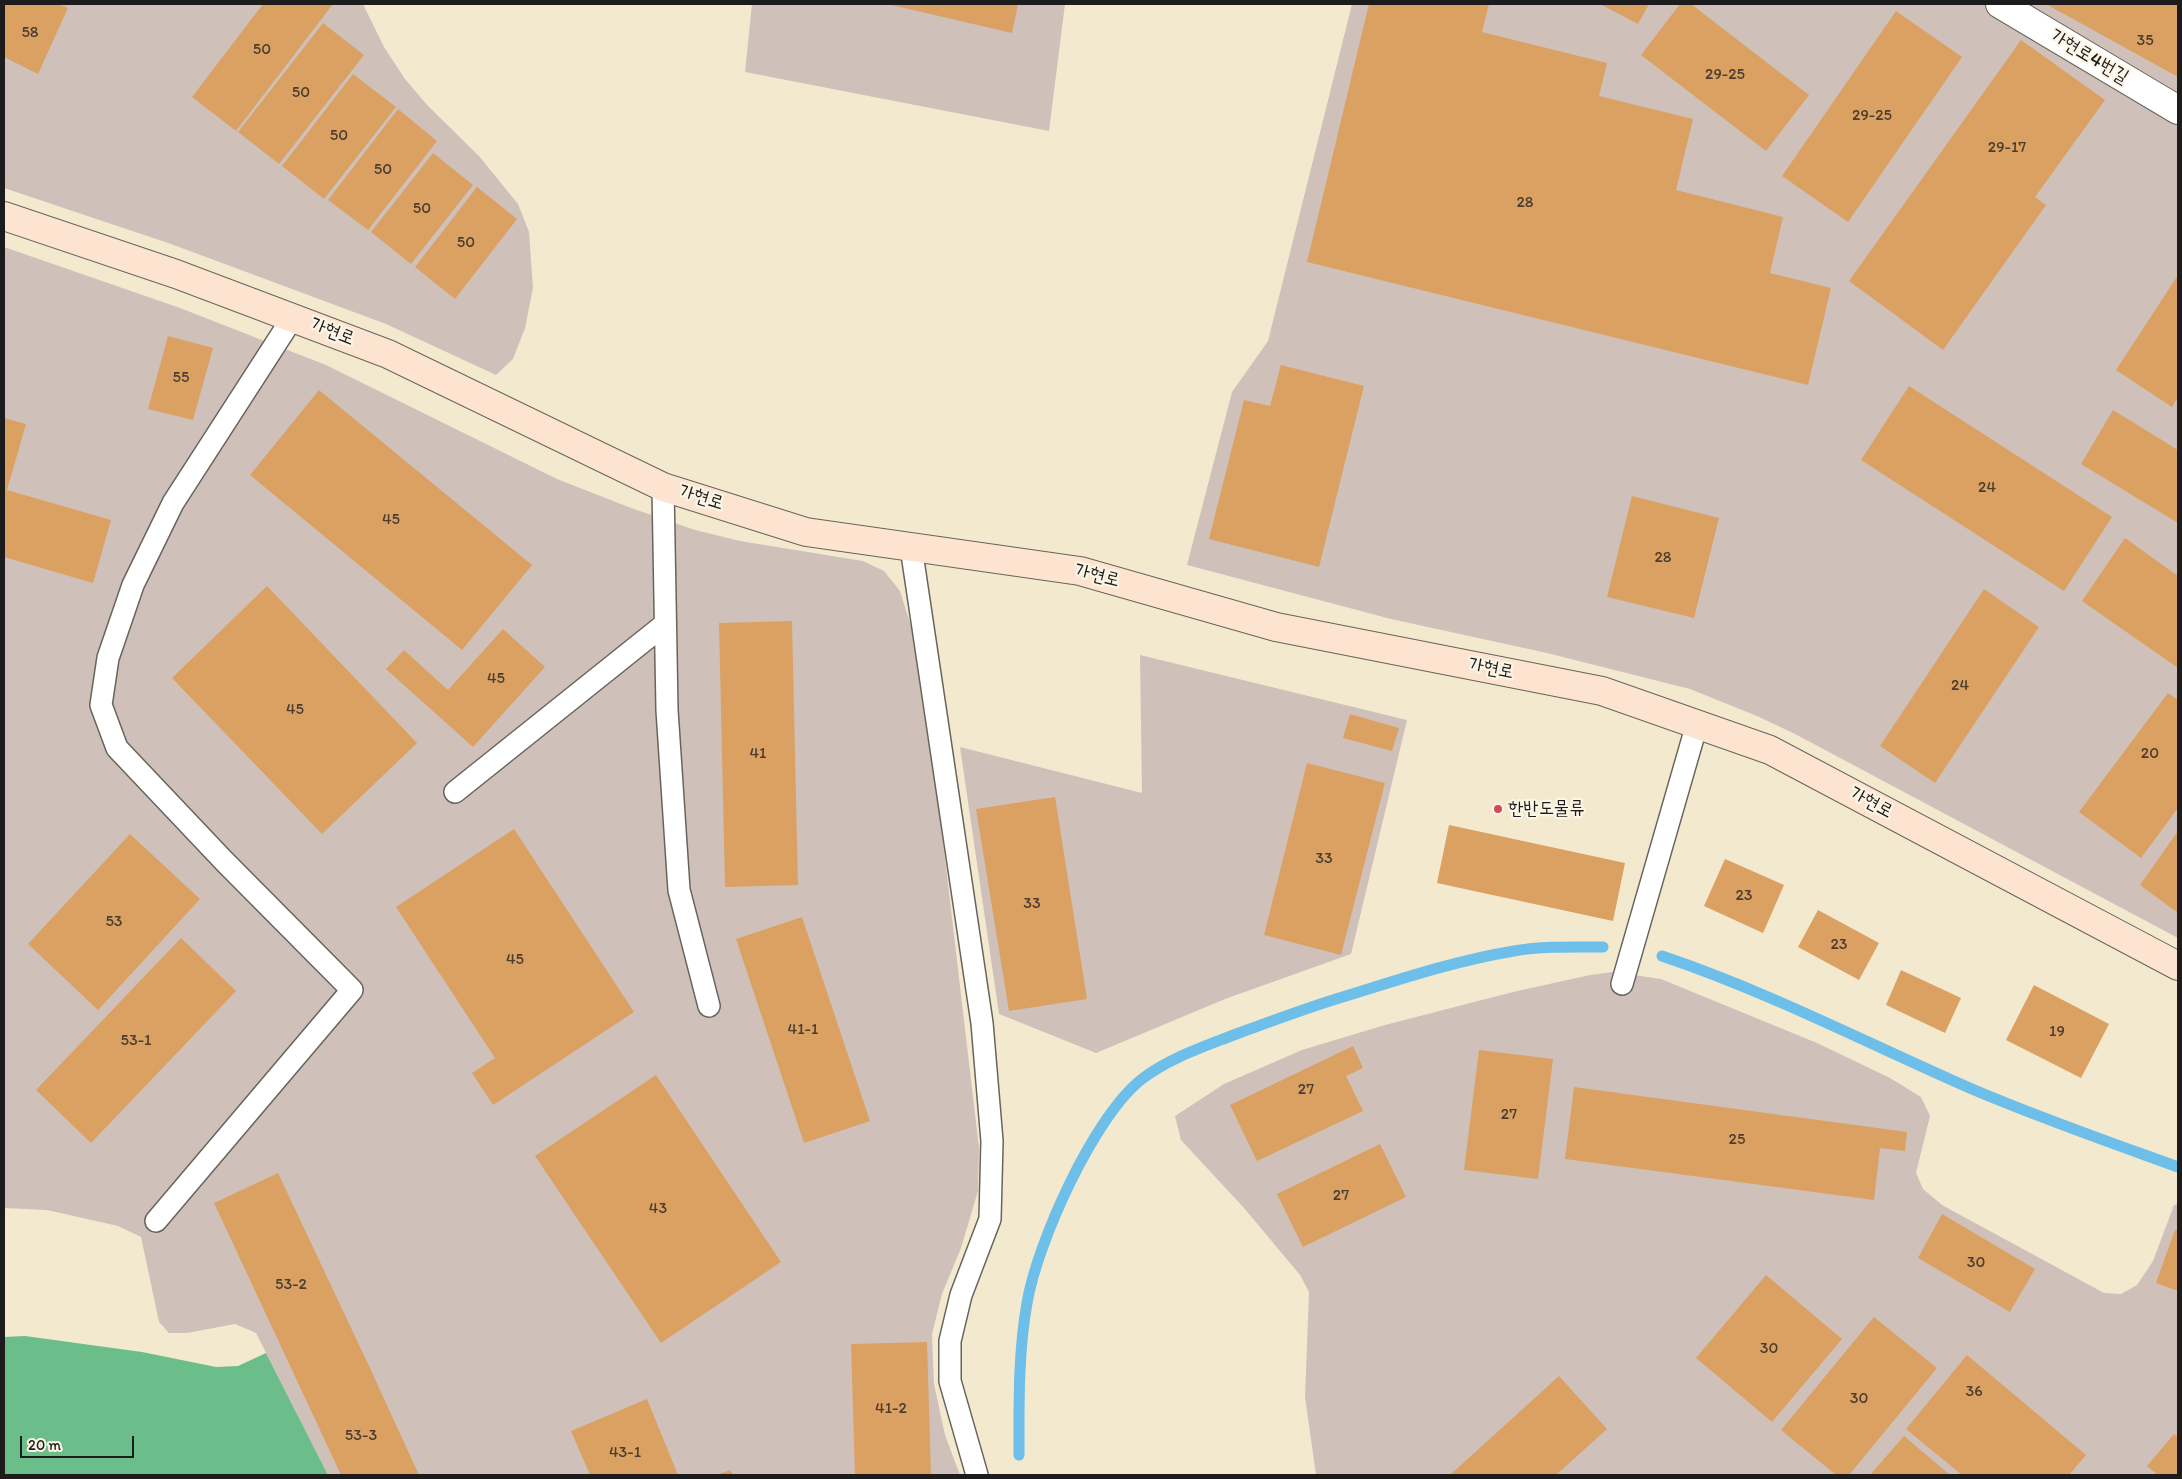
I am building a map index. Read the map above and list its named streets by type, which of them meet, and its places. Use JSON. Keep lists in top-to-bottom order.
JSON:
{
  "streets": {
    "street": ["가현로4번길", "가현로"]
  },
  "places": ["한반도물류"],
  "house_numbers": [
    "58",
    "35",
    "50",
    "29-25",
    "50",
    "29-25",
    "50",
    "29-17",
    "50",
    "28",
    "50",
    "50",
    "55",
    "24",
    "45",
    "28",
    "45",
    "24",
    "45",
    "41",
    "20",
    "33",
    "23",
    "33",
    "53",
    "23",
    "45",
    "41-1",
    "19",
    "53-1",
    "27",
    "27",
    "25",
    "27",
    "43",
    "30",
    "53-2",
    "30",
    "36",
    "30",
    "41-2",
    "53-3",
    "43-1"
  ],
  "scale_bar": "20 m"
}
